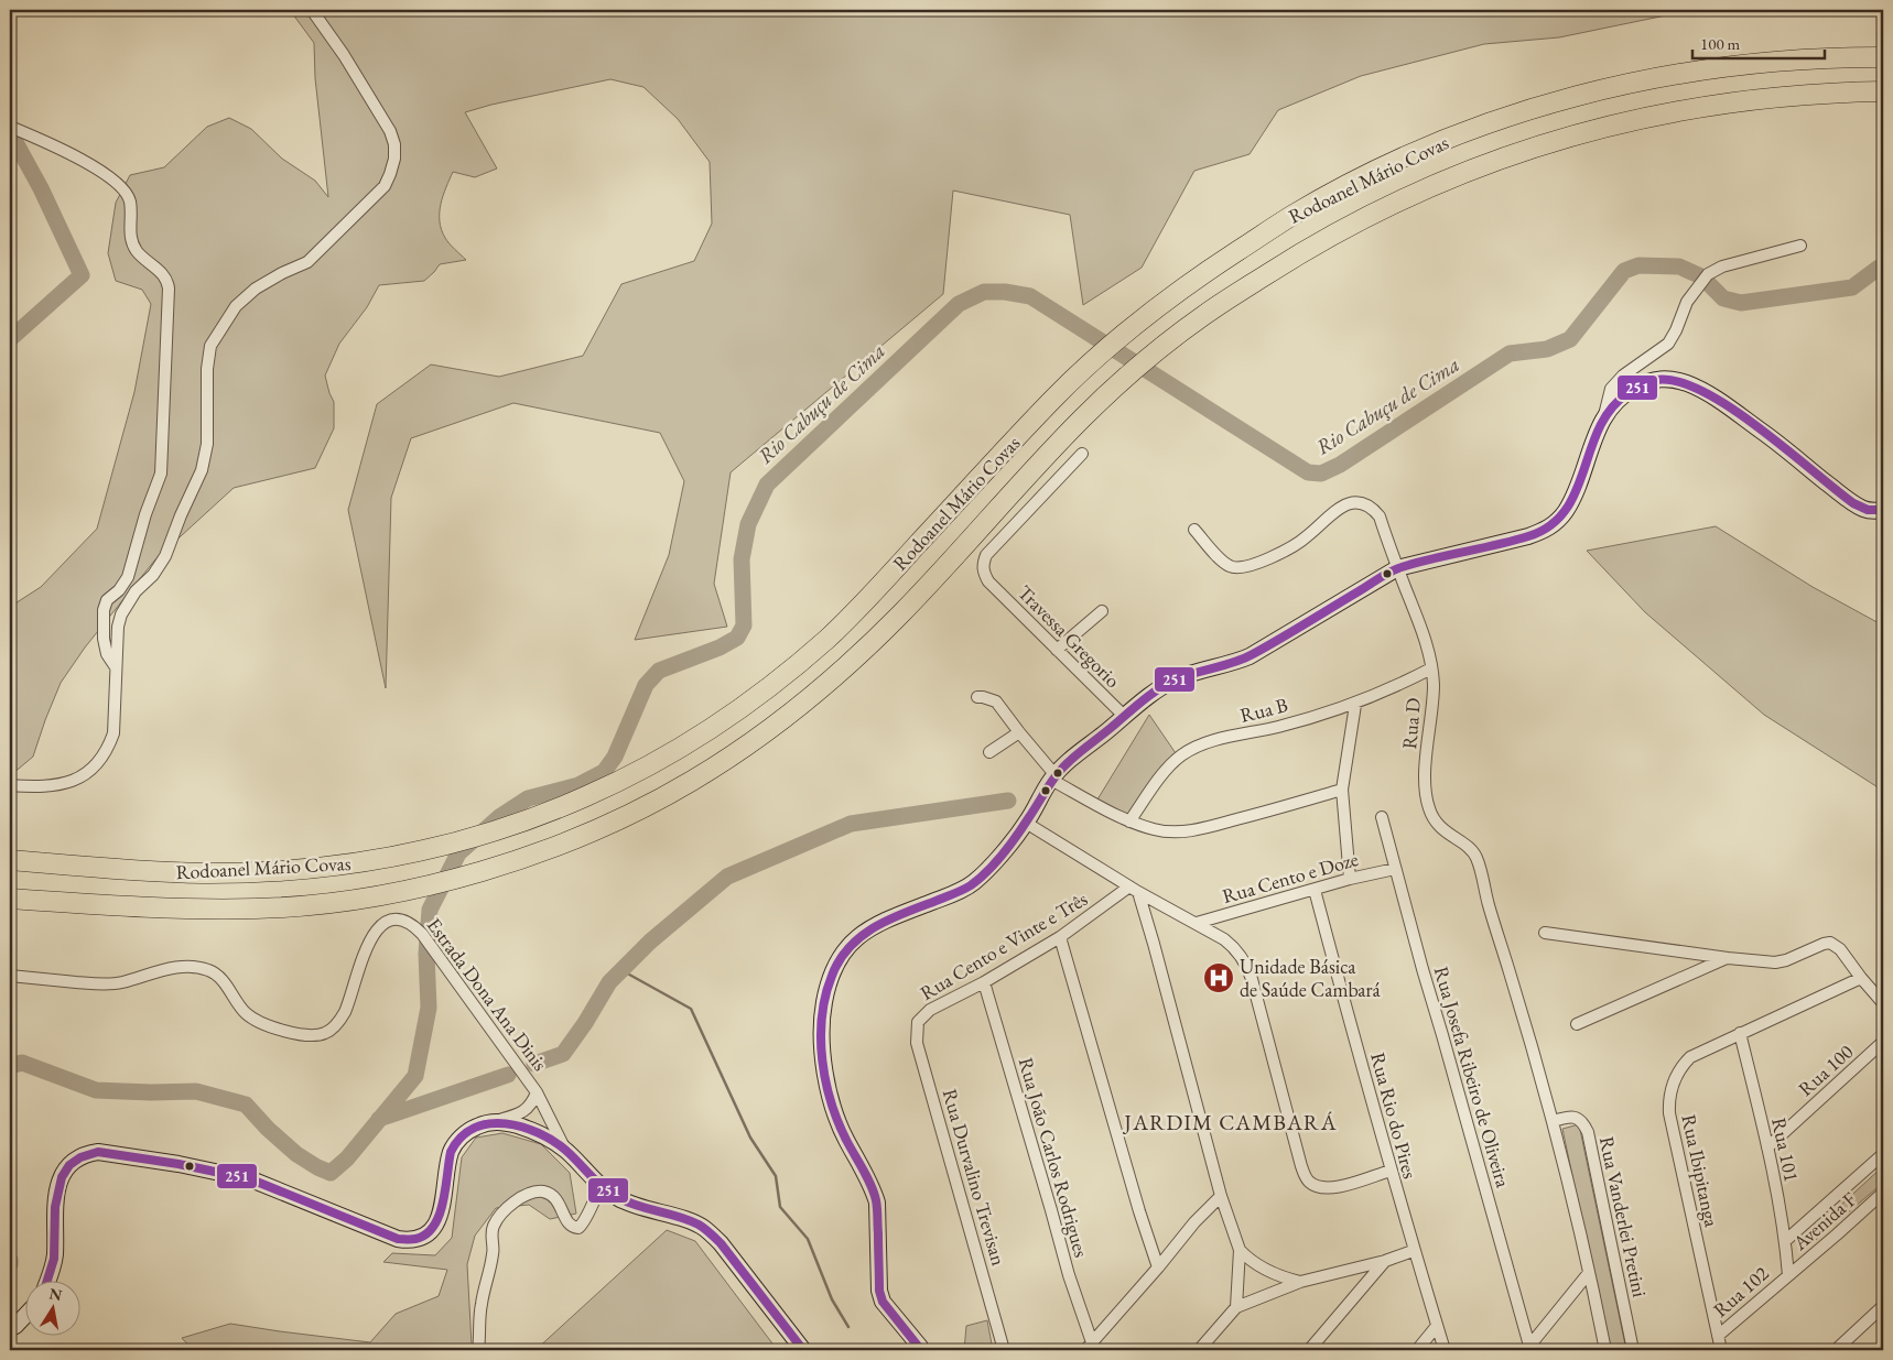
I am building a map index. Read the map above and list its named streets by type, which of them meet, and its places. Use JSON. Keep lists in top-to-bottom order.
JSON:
{
  "streets": {
    "highway": ["Rodoanel Mário Covas"],
    "street": [
      "Travessa Gregorio",
      "Rua B",
      "Rua D",
      "Rua Cento e Doze",
      "Rua Cento e Vinte e Três",
      "Estrada Dona Ana Dinis",
      "Rua 100",
      "Rua Josefa Ribeiro de Oliveira",
      "Rua Rio do Pires",
      "Rua 101",
      "Rua João Carlos Rodrigues",
      "Rua Ibipitanga",
      "Rua Durvalino Trevisan",
      "Rua Vanderlei Pretini",
      "Avenida F",
      "Rua 102"
    ]
  },
  "crossings": [
    ["Rua B", "Rua D"],
    ["Rua D", "Rua Vanderlei Pretini"],
    ["Rua Cento e Doze", "Rua Josefa Ribeiro de Oliveira"],
    ["Rua Cento e Doze", "Rua Rio do Pires"],
    ["Rua Cento e Vinte e Três", "Rua João Carlos Rodrigues"],
    ["Rua Cento e Vinte e Três", "Rua Durvalino Trevisan"],
    ["Rua 100", "Rua 101"],
    ["Rua 101", "Rua Ibipitanga"],
    ["Rua 101", "Avenida F"],
    ["Rua 101", "Rua 102"],
    ["Rua Ibipitanga", "Rua 102"],
    ["Avenida F", "Rua 102"]
  ],
  "districts": ["JARDIM CAMBARÁ"],
  "water": ["Rio Cabuçu de Cima"],
  "places": {
    "hospital": ["Unidade Básica de Saúde Cambará"]
  },
  "lines": ["transit line 251"],
  "scale_bar": "100 m",
  "north": "top"
}
